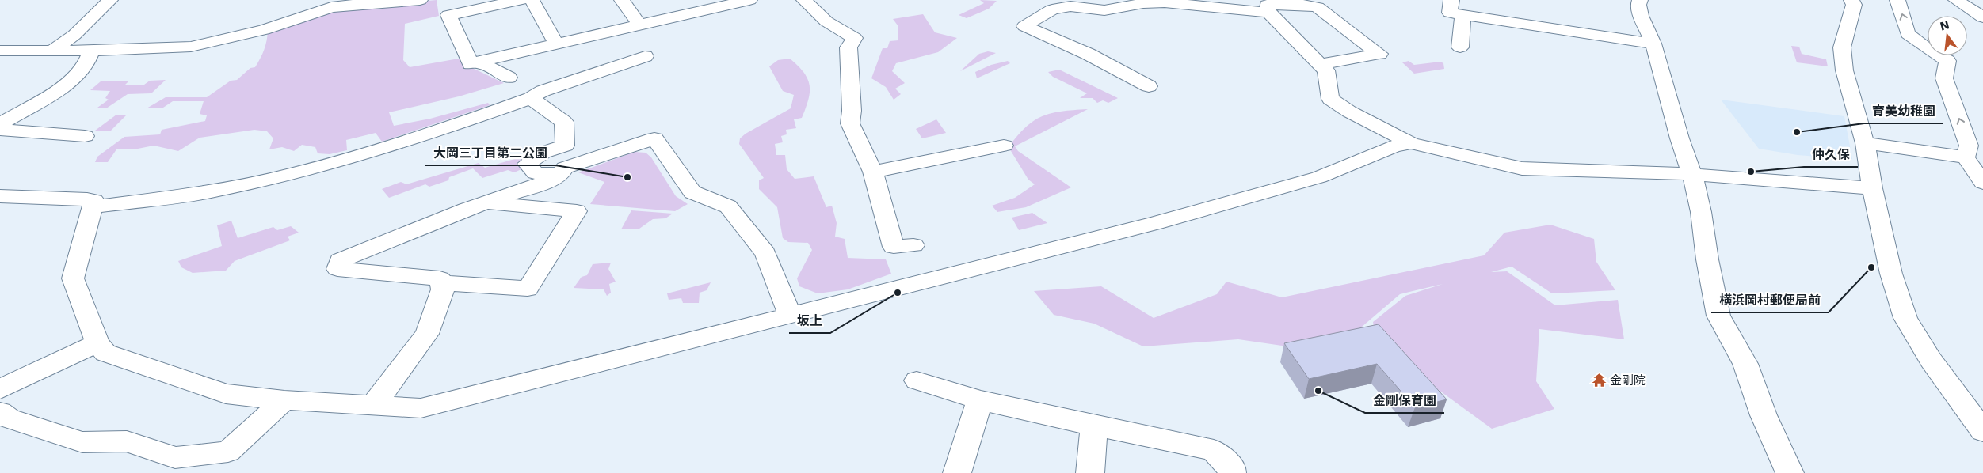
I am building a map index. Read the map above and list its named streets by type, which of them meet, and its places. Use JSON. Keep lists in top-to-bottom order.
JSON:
{
  "places": {
    "other": [
      "育美幼稚園",
      "仲久保",
      "大岡三丁目第二公園",
      "横浜岡村郵便局前",
      "坂上",
      "金剛保育園"
    ],
    "temple": ["金剛院"]
  },
  "north": "top"
}
